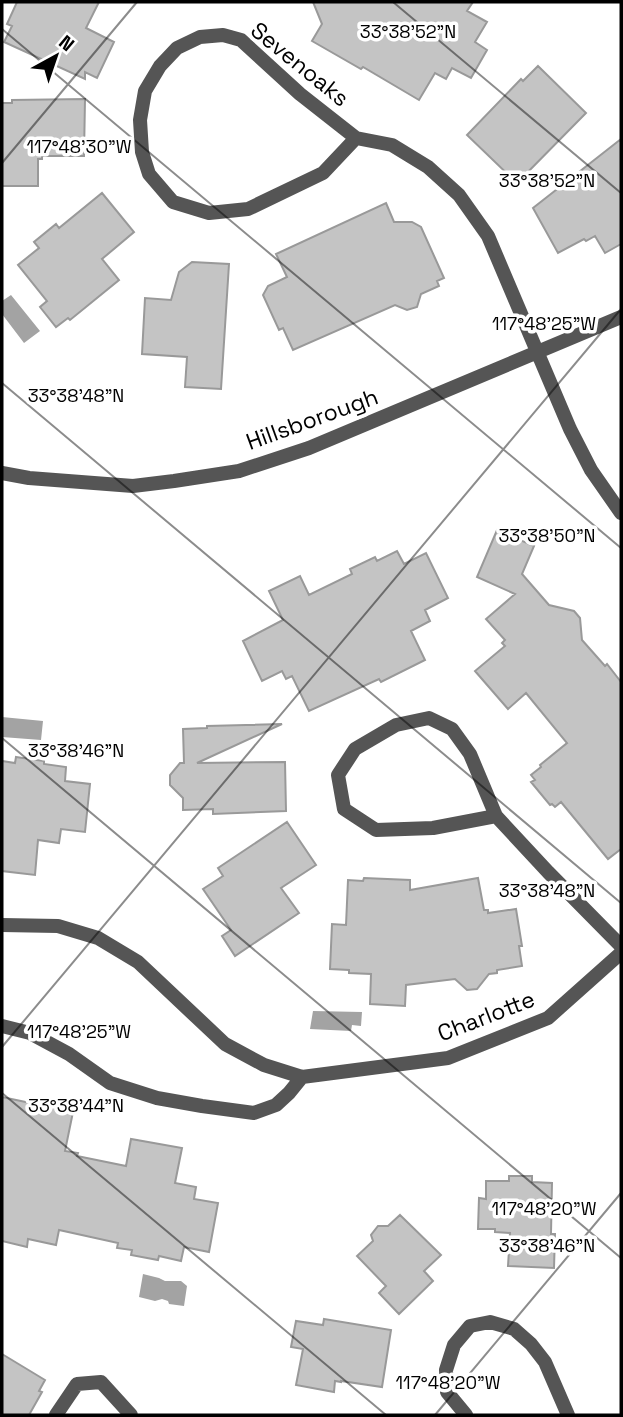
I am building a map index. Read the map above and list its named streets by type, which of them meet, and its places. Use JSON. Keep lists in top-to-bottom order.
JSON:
{
  "streets": {
    "street": ["Sevenoaks", "Hillsborough", "Charlotte"]
  },
  "crossings": [
    ["Sevenoaks", "Hillsborough"]
  ],
  "north": "top right",
  "coordinates": [
    "33°38'52\"N",
    "117°48'30\"W",
    "117°48'25\"W",
    "33°38'48\"N",
    "33°38'50\"N",
    "33°38'46\"N",
    "33°38'44\"N",
    "117°48'20\"W"
  ]
}
